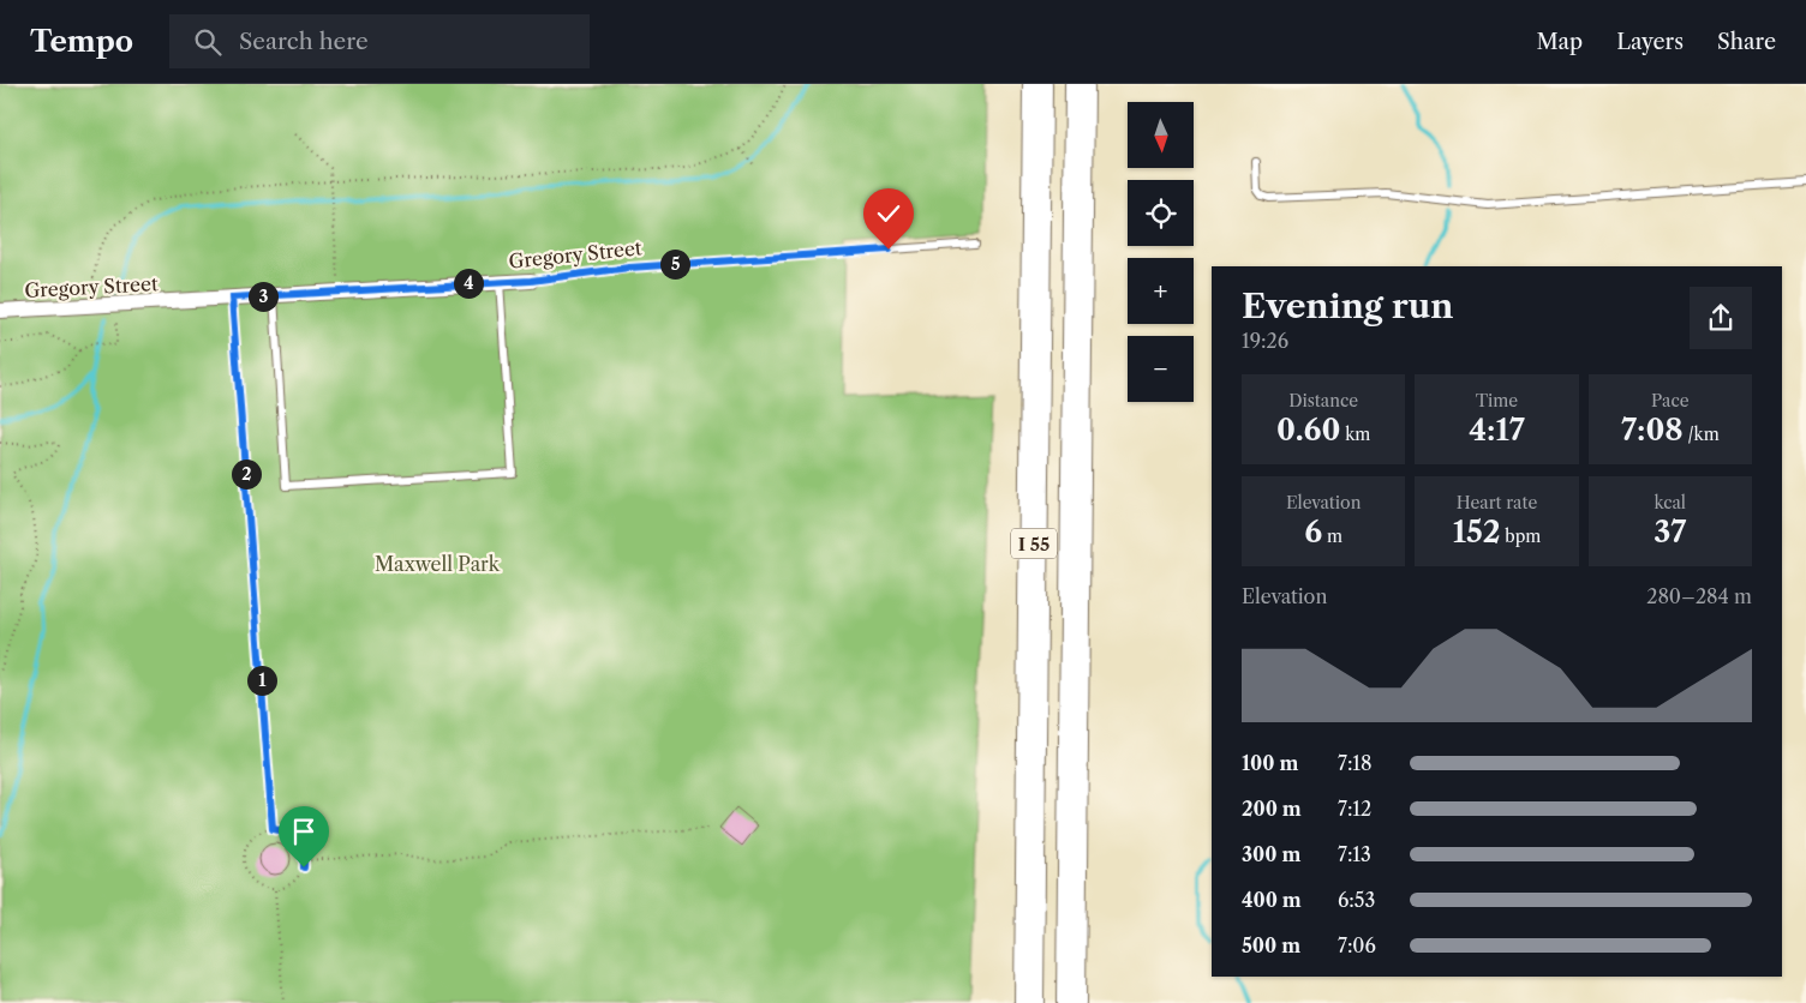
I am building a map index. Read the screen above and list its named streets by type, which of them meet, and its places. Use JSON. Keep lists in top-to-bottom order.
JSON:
{
  "streets": {
    "highway": ["I 55"],
    "street": ["Gregory Street"]
  },
  "parks": ["Maxwell Park"],
  "north": "bottom",
  "page": {
    "header": "Tempo",
    "search": "Search here",
    "nav": ["Map", "Layers", "Share"],
    "map_buttons": ["+", "−"],
    "pins": [
      "5",
      "4",
      "3",
      "2",
      "1"
    ],
    "heading": ["Evening run", "19:26"],
    "stats": [
      ["Distance", "0.60 km"],
      ["Time", "4:17"],
      ["Pace", "7:08 /km"],
      ["Elevation", "6 m"],
      ["Heart rate", "152 bpm"],
      ["kcal", "37"]
    ],
    "chart": ["Elevation", "280–284 m"],
    "list": [
      {
        "name": "100 m",
        "note": "7:18"
      },
      {
        "name": "200 m",
        "note": "7:12"
      },
      {
        "name": "300 m",
        "note": "7:13"
      },
      {
        "name": "400 m",
        "note": "6:53"
      },
      {
        "name": "500 m",
        "note": "7:06"
      }
    ]
  }
}
